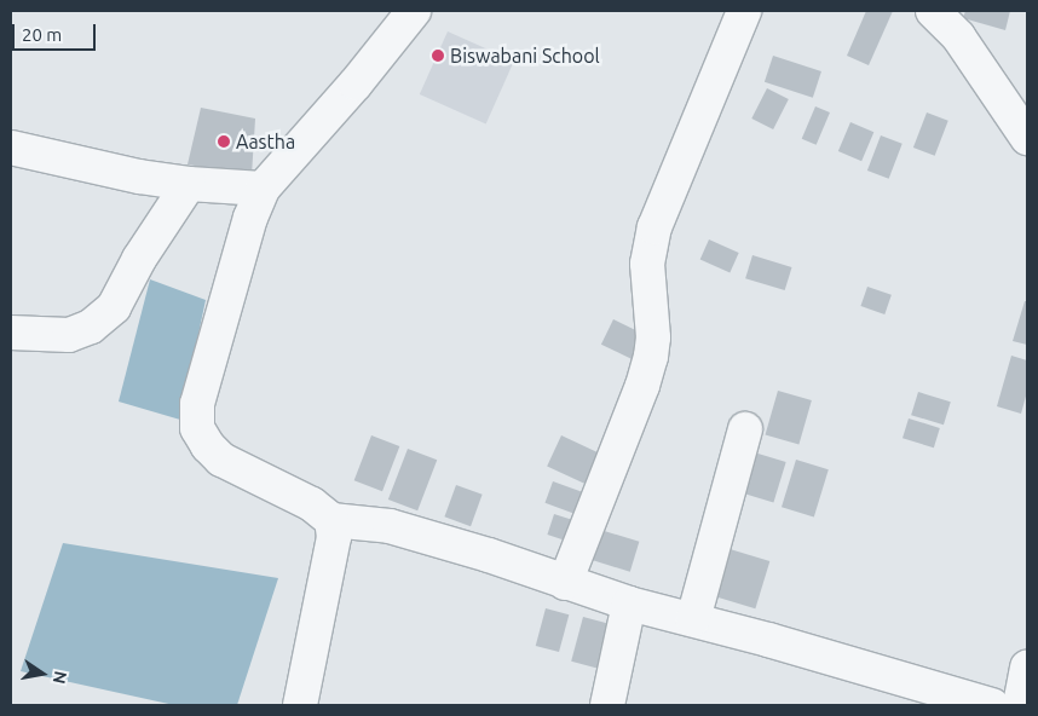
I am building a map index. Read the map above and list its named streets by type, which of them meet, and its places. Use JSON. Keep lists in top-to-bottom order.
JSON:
{
  "places": ["Biswabani School", "Aastha"],
  "scale_bar": "20 m",
  "north": "right"
}
